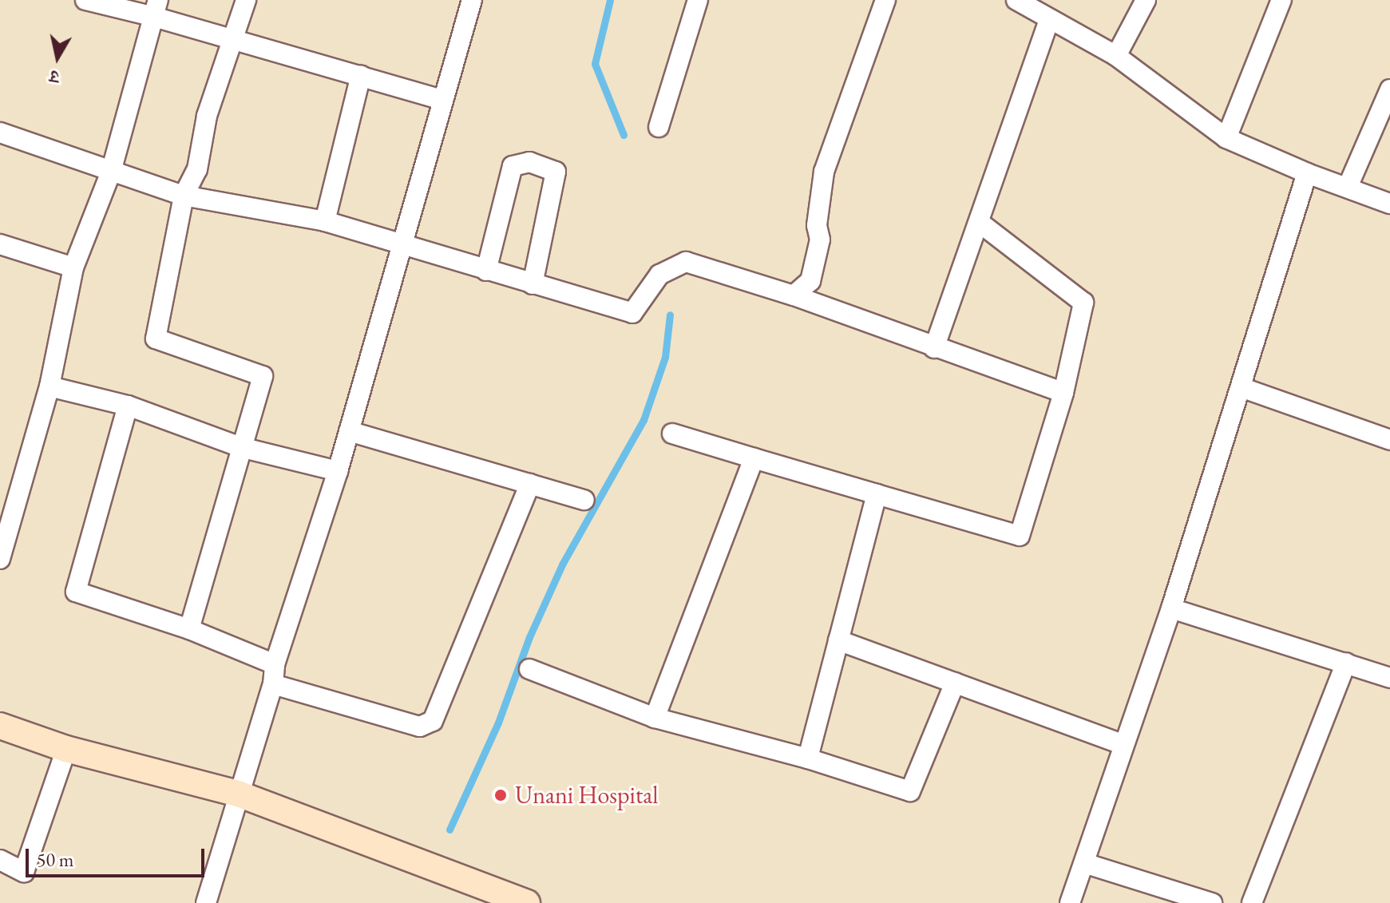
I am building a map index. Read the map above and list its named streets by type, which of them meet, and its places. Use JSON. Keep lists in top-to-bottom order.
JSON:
{
  "places": ["Unani Hospital"],
  "scale_bar": "50 m",
  "north": "bottom"
}
